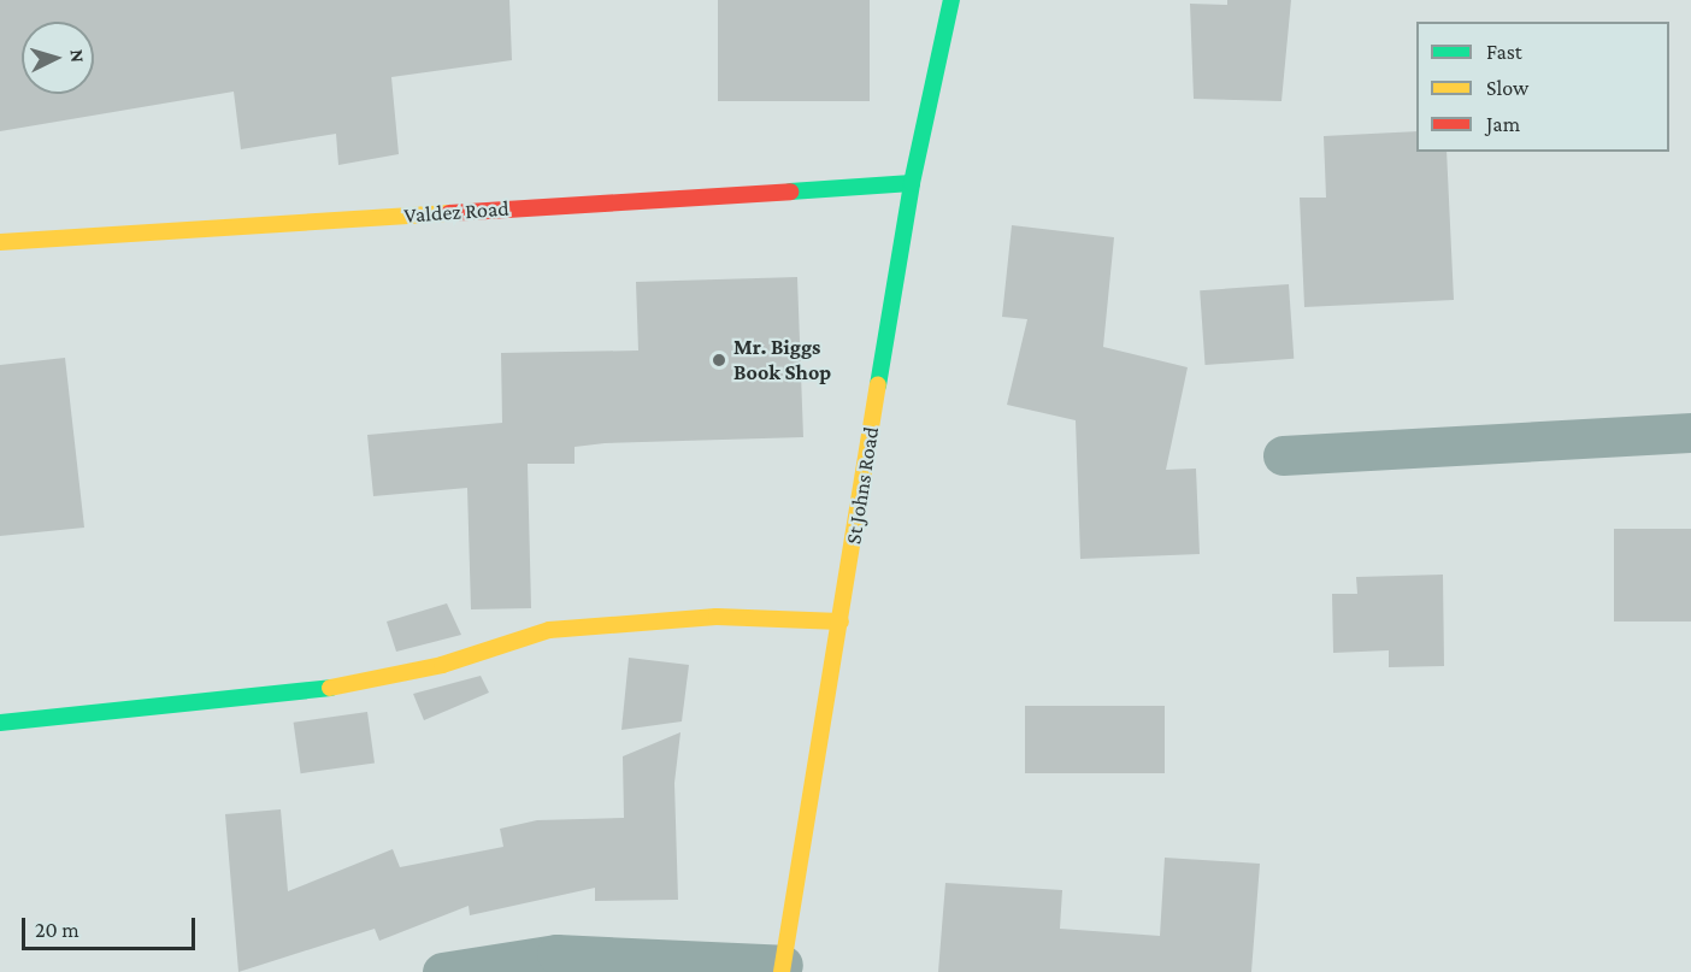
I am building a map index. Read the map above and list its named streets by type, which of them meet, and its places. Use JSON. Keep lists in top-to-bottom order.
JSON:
{
  "streets": {
    "street": ["Valdez Road", "St Johns Road"]
  },
  "crossings": [
    ["Valdez Road", "St Johns Road"]
  ],
  "places": ["Mr. Biggs Book Shop"],
  "legend": ["Fast", "Slow", "Jam"],
  "scale_bar": "20 m",
  "north": "right"
}
